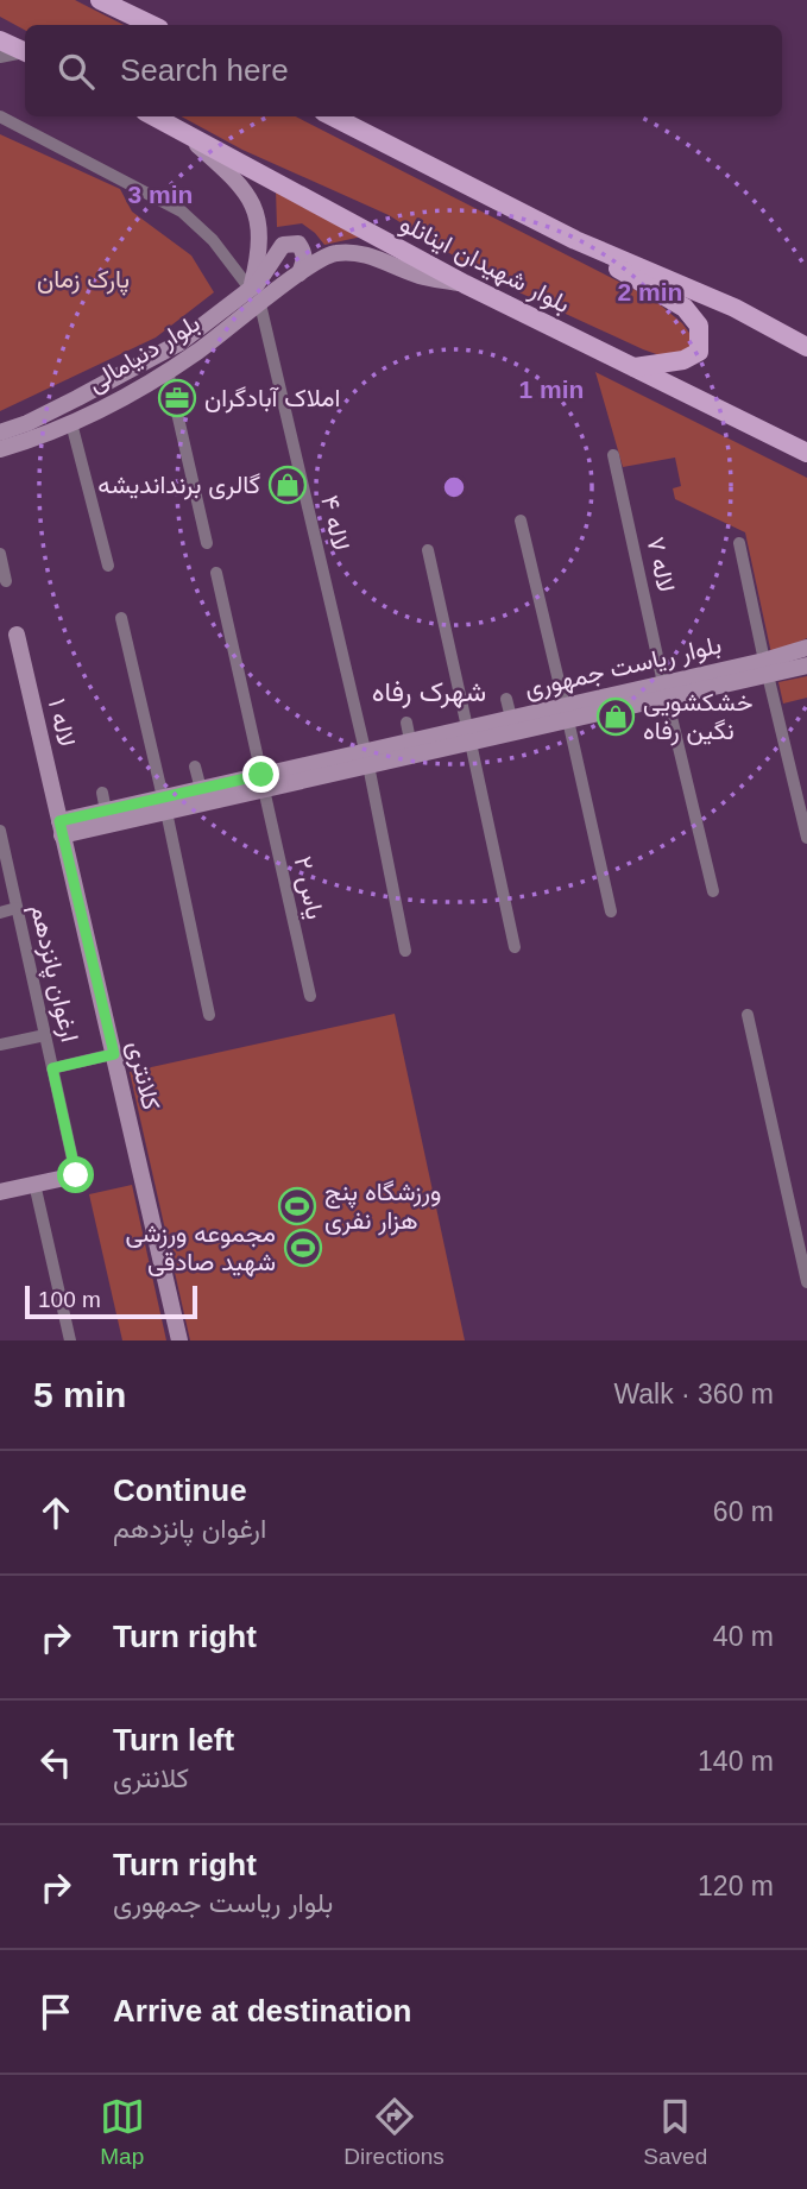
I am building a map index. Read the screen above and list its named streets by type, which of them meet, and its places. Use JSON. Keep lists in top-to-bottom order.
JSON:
{
  "streets": {
    "main road": ["بلوار شهیدان اینانلو"],
    "street": [
      "بلوار دنیامالی",
      "لاله ۴",
      "لاله ۷",
      "بلوار ریاست جمهوری",
      "لاله ۱",
      "یاس ۲",
      "ارغوان پانزدهم",
      "کلانتری"
    ]
  },
  "crossings": [
    ["بلوار شهیدان اینانلو", "بلوار دنیامالی"],
    ["بلوار دنیامالی", "لاله ۴"],
    ["لاله ۴", "بلوار ریاست جمهوری"],
    ["لاله ۷", "بلوار ریاست جمهوری"],
    ["بلوار ریاست جمهوری", "لاله ۱"],
    ["بلوار ریاست جمهوری", "یاس ۲"],
    ["بلوار ریاست جمهوری", "کلانتری"],
    ["لاله ۱", "کلانتری"]
  ],
  "districts": ["شهرک رفاه"],
  "parks": ["پارک زمان"],
  "places": {
    "office": ["املاک آبادگران"],
    "shop": ["گالری برنداندیشه", "خشکشویی نگین رفاه"],
    "sports": ["ورزشگاه پنج هزار نفری", "مجموعه ورزشی شهید صادقی"]
  },
  "scale_bar": "100 m",
  "page": {
    "search": "Search here",
    "scale": "100 m",
    "heading": ["5 min", "Walk · 360 m"],
    "list": [
      ["Continue", "ارغوان پانزدهم", "60 m"],
      ["Turn right", "40 m"],
      ["Turn left", "کلانتری", "140 m"],
      ["Turn right", "بلوار ریاست جمهوری", "120 m"],
      "Arrive at destination"
    ],
    "nav": ["Map", "Directions", "Saved"]
  },
  "rings": ["3 min", "2 min", "1 min"]
}
